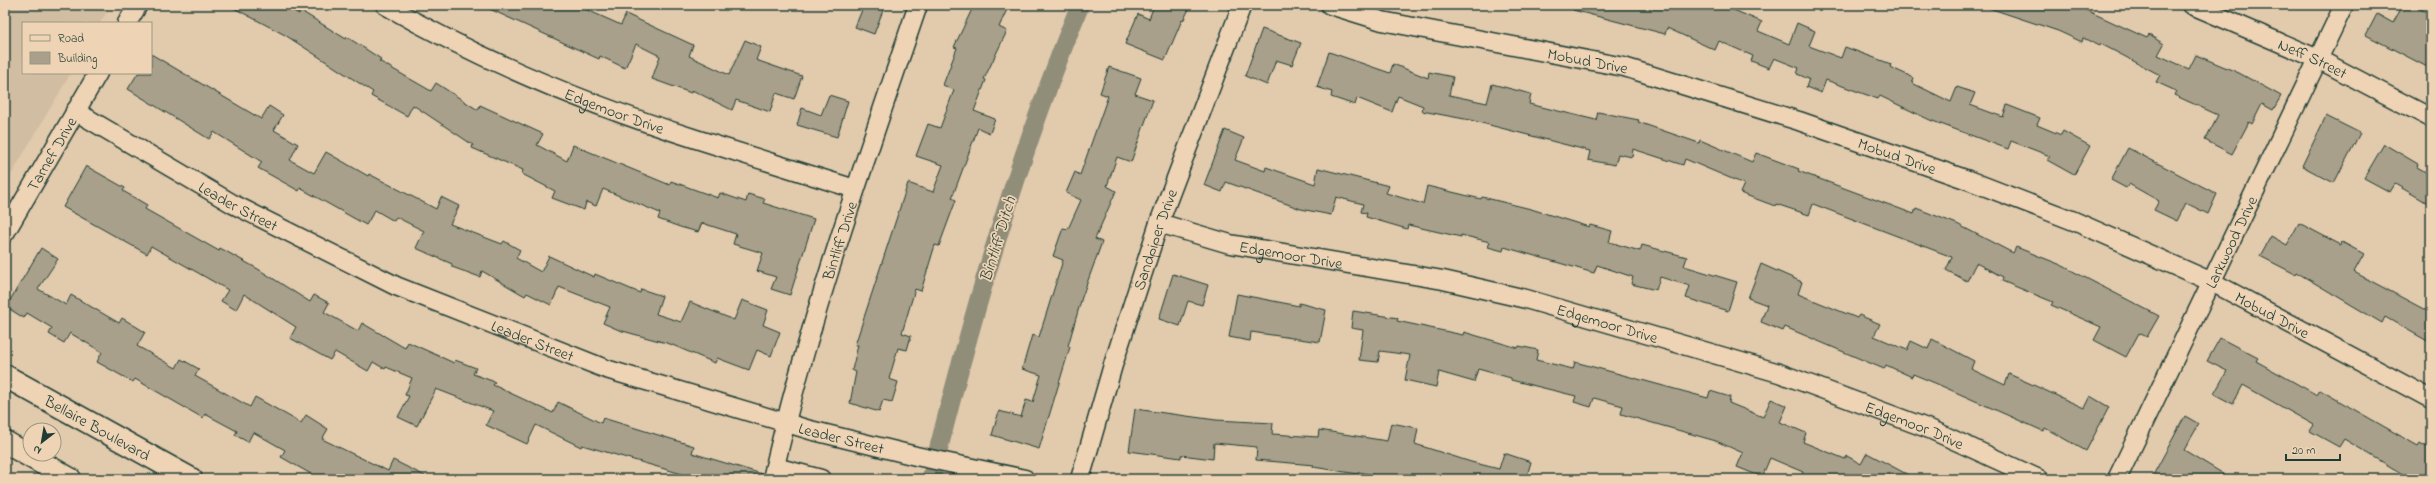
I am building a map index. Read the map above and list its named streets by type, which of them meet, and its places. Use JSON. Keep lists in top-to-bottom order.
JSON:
{
  "streets": {
    "main road": ["Bellaire Boulevard"],
    "street": [
      "Neff Street",
      "Mobud Drive",
      "Edgemoor Drive",
      "Tarnef Drive",
      "Leader Street",
      "Bintliff Drive",
      "Sandpiper Drive",
      "Larkwood Drive"
    ]
  },
  "crossings": [
    ["Neff Street", "Larkwood Drive"],
    ["Mobud Drive", "Larkwood Drive"],
    ["Edgemoor Drive", "Bintliff Drive"],
    ["Edgemoor Drive", "Sandpiper Drive"],
    ["Tarnef Drive", "Leader Street"],
    ["Leader Street", "Bintliff Drive"]
  ],
  "water": ["Bintliff Ditch"],
  "legend": ["Road", "Building"],
  "scale_bar": "20 m",
  "north": "bottom left"
}
